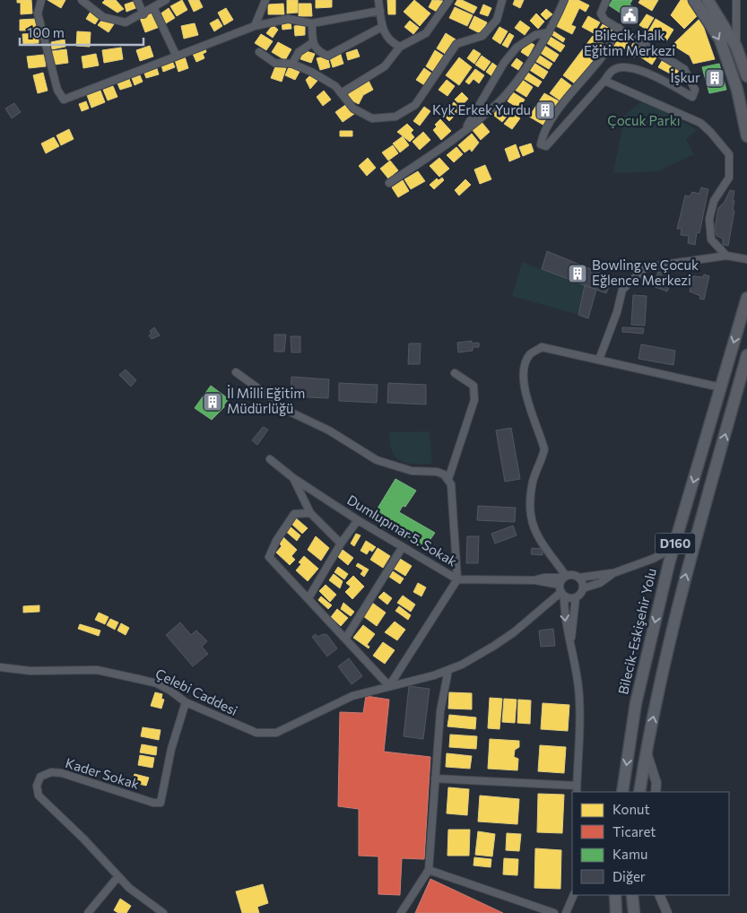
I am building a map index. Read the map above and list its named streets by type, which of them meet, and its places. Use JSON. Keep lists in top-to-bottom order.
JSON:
{
  "streets": {
    "main road": ["D160", "Bilecik-Eskişehir Yolu"],
    "street": ["Dumlupınar 5. Sokak", "Çelebi Caddesi", "Kader Sokak"]
  },
  "crossings": [
    ["Dumlupınar 5. Sokak", "Çelebi Caddesi"],
    ["Çelebi Caddesi", "Kader Sokak"]
  ],
  "parks": ["Çocuk Parkı"],
  "places": {
    "public building": ["Bilecik Halk Eğitim Merkezi"],
    "building": [
      "İşkur",
      "Kyk Erkek Yurdu",
      "Bowling ve Çocuk Eğlence Merkezi",
      "İl Milli Eğitim Müdürlüğü"
    ]
  },
  "legend": [
    "Konut",
    "Ticaret",
    "Kamu",
    "Diğer"
  ],
  "scale_bar": "100 m"
}
